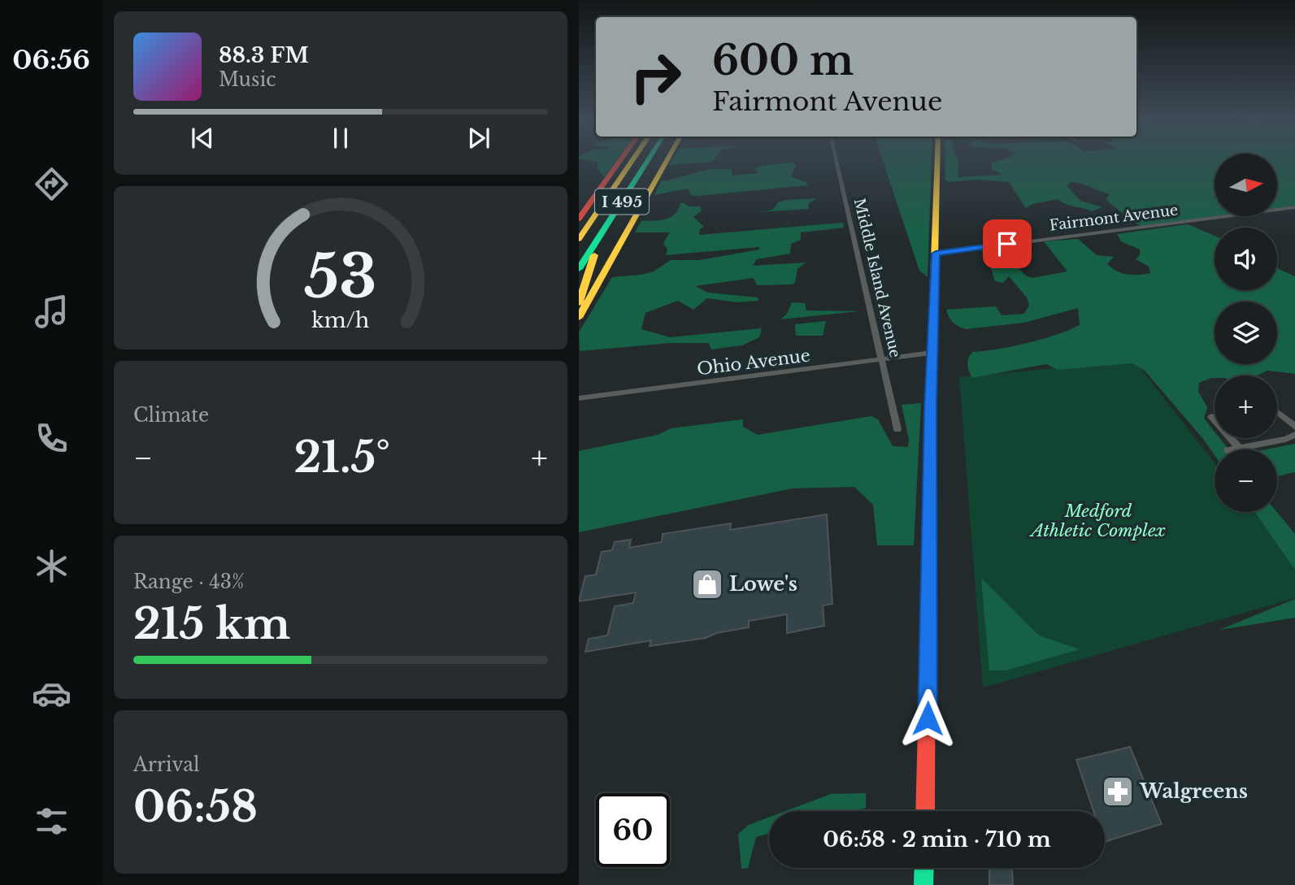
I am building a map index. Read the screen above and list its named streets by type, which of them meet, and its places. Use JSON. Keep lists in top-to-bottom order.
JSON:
{
  "streets": {
    "main road": ["I 495"],
    "street": ["Fairmont Avenue", "Middle Island Avenue", "Ohio Avenue"]
  },
  "crossings": [
    ["Middle Island Avenue", "Ohio Avenue"]
  ],
  "parks": ["Medford Athletic Complex"],
  "places": {
    "shop": ["Lowe's"],
    "pharmacy": ["Walgreens"]
  },
  "north": "right",
  "page": {
    "tabs": "06:56",
    "turn": ["600 m", "Fairmont Avenue"],
    "song": ["88.3 FM", "Music"],
    "map_buttons": ["+", "−"],
    "tile": [
      "Climate",
      ["Range · 43%", "215 km"],
      ["Arrival", "06:58"]
    ],
    "heat": ["−", "21.5°", "+"],
    "limit": "60",
    "trip": "06:58 · 2 min · 710 m",
    "gauge": ["53", "km/h"]
  }
}
